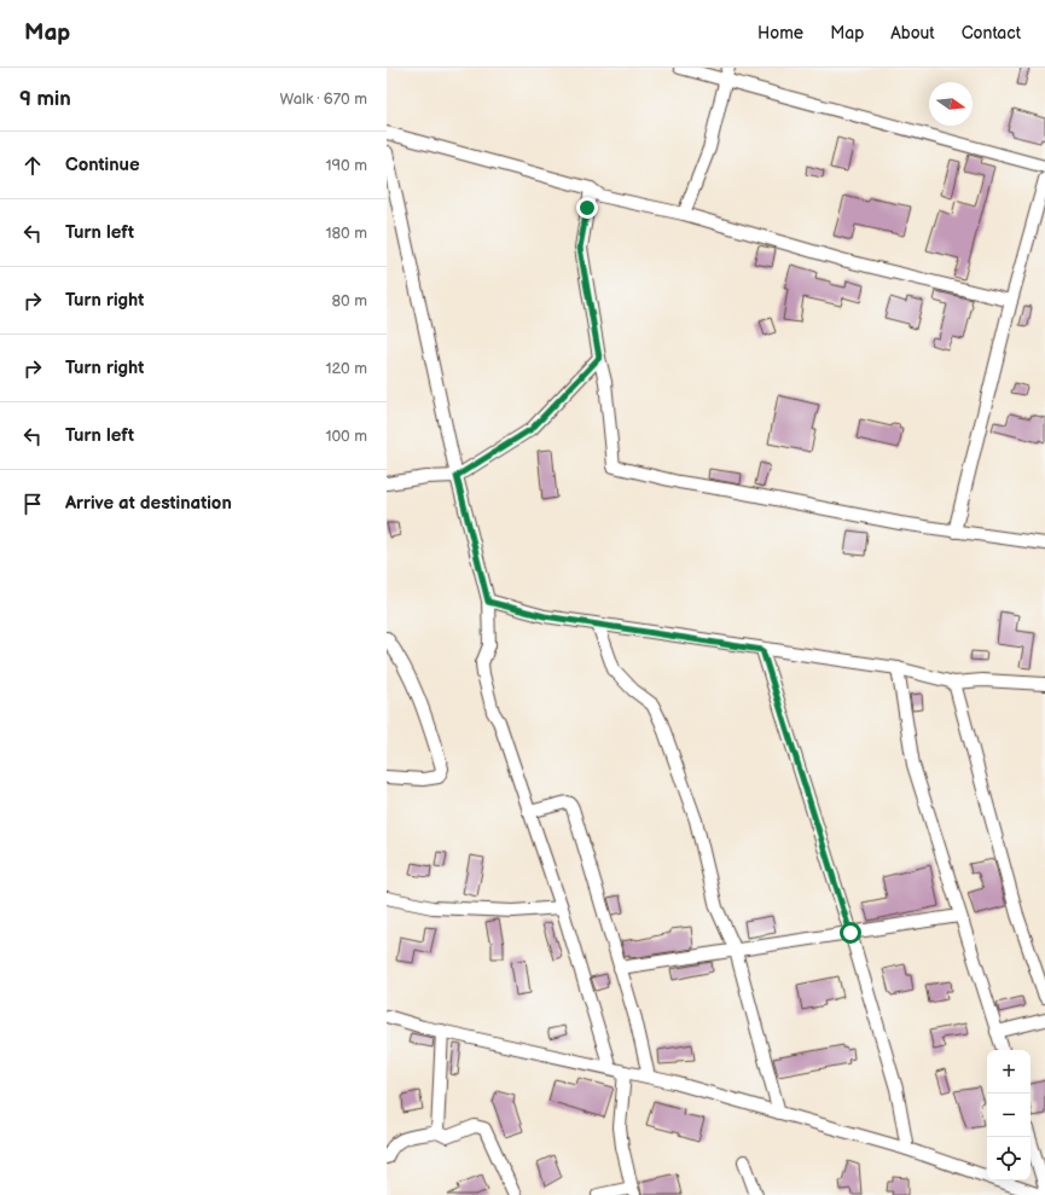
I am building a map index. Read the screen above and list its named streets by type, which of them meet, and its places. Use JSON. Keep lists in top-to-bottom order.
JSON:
{
  "north": "right",
  "page": {
    "header": "Map",
    "nav": [
      "Home",
      "Map",
      "About",
      "Contact"
    ],
    "heading": ["9 min", "Walk · 670 m"],
    "list": [
      ["Continue", "190 m"],
      ["Turn left", "180 m"],
      ["Turn right", "80 m"],
      ["Turn right", "120 m"],
      ["Turn left", "100 m"],
      "Arrive at destination"
    ],
    "map_buttons": ["+", "−"]
  }
}
